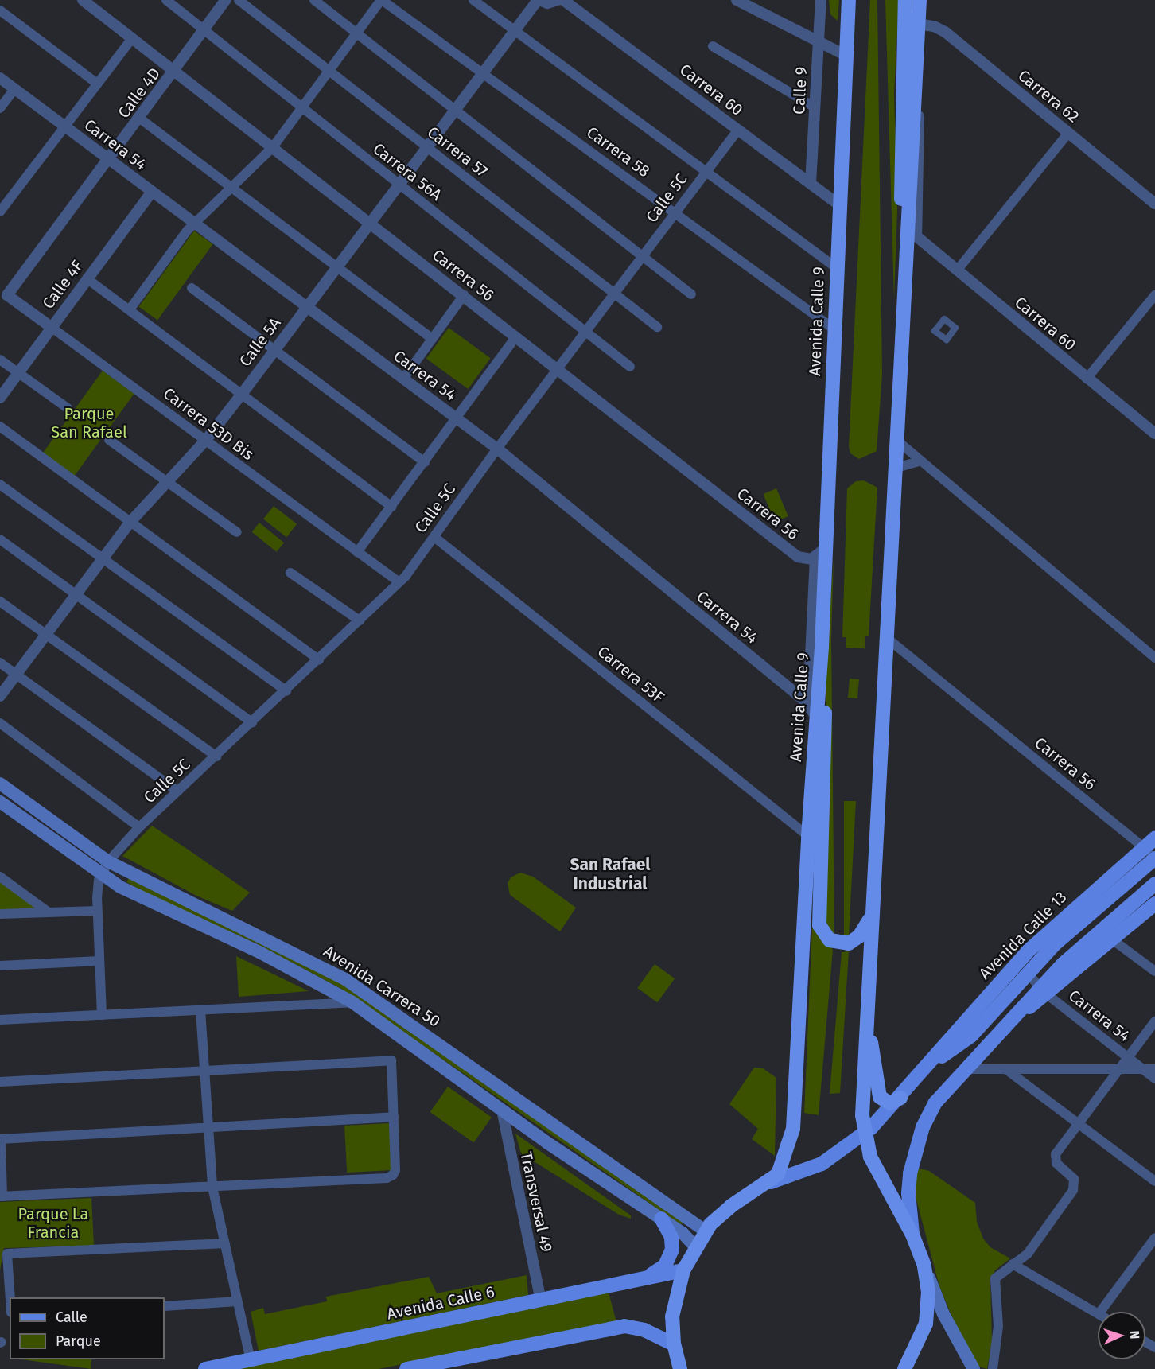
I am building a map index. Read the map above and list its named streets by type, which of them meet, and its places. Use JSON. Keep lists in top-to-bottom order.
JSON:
{
  "streets": {
    "highway": ["Avenida Calle 9"],
    "main road": ["Avenida Calle 13", "Avenida Carrera 50", "Avenida Calle 6"],
    "street": [
      "Carrera 60",
      "Calle 9",
      "Calle 4D",
      "Carrera 62",
      "Carrera 54",
      "Carrera 57",
      "Carrera 58",
      "Carrera 56A",
      "Calle 5C",
      "Carrera 56",
      "Calle 4F",
      "Calle 5A",
      "Carrera 53D Bis",
      "Carrera 53F",
      "Transversal 49"
    ]
  },
  "crossings": [
    ["Carrera 60", "Calle 9"],
    ["Carrera 60", "Calle 5C"],
    ["Carrera 60", "Avenida Calle 9"],
    ["Calle 4D", "Carrera 54"],
    ["Calle 4D", "Carrera 56A"],
    ["Calle 4D", "Carrera 56"],
    ["Calle 4D", "Carrera 53D Bis"],
    ["Carrera 54", "Calle 5C"],
    ["Carrera 54", "Calle 4F"],
    ["Carrera 54", "Avenida Calle 9"],
    ["Carrera 54", "Calle 5A"],
    ["Carrera 54", "Avenida Calle 13"],
    ["Carrera 57", "Calle 5C"],
    ["Carrera 57", "Calle 5A"],
    ["Carrera 58", "Calle 5C"],
    ["Carrera 58", "Avenida Calle 9"],
    ["Carrera 58", "Calle 5A"],
    ["Carrera 56A", "Calle 5C"],
    ["Carrera 56A", "Calle 5A"],
    ["Calle 5C", "Carrera 56"],
    ["Calle 5C", "Carrera 53D Bis"],
    ["Calle 5C", "Carrera 53F"],
    ["Calle 5C", "Avenida Carrera 50"],
    ["Carrera 56", "Avenida Calle 9"],
    ["Carrera 56", "Calle 5A"],
    ["Carrera 56", "Avenida Calle 13"],
    ["Calle 4F", "Carrera 53D Bis"],
    ["Avenida Calle 9", "Carrera 53F"],
    ["Avenida Calle 9", "Avenida Calle 13"],
    ["Avenida Calle 9", "Avenida Carrera 50"],
    ["Avenida Calle 9", "Avenida Calle 6"],
    ["Calle 5A", "Carrera 53D Bis"],
    ["Avenida Carrera 50", "Transversal 49"],
    ["Transversal 49", "Avenida Calle 6"]
  ],
  "districts": ["San Rafael Industrial"],
  "parks": ["Parque San Rafael", "Parque La Francia"],
  "legend": ["Calle", "Parque"],
  "north": "right"
}
